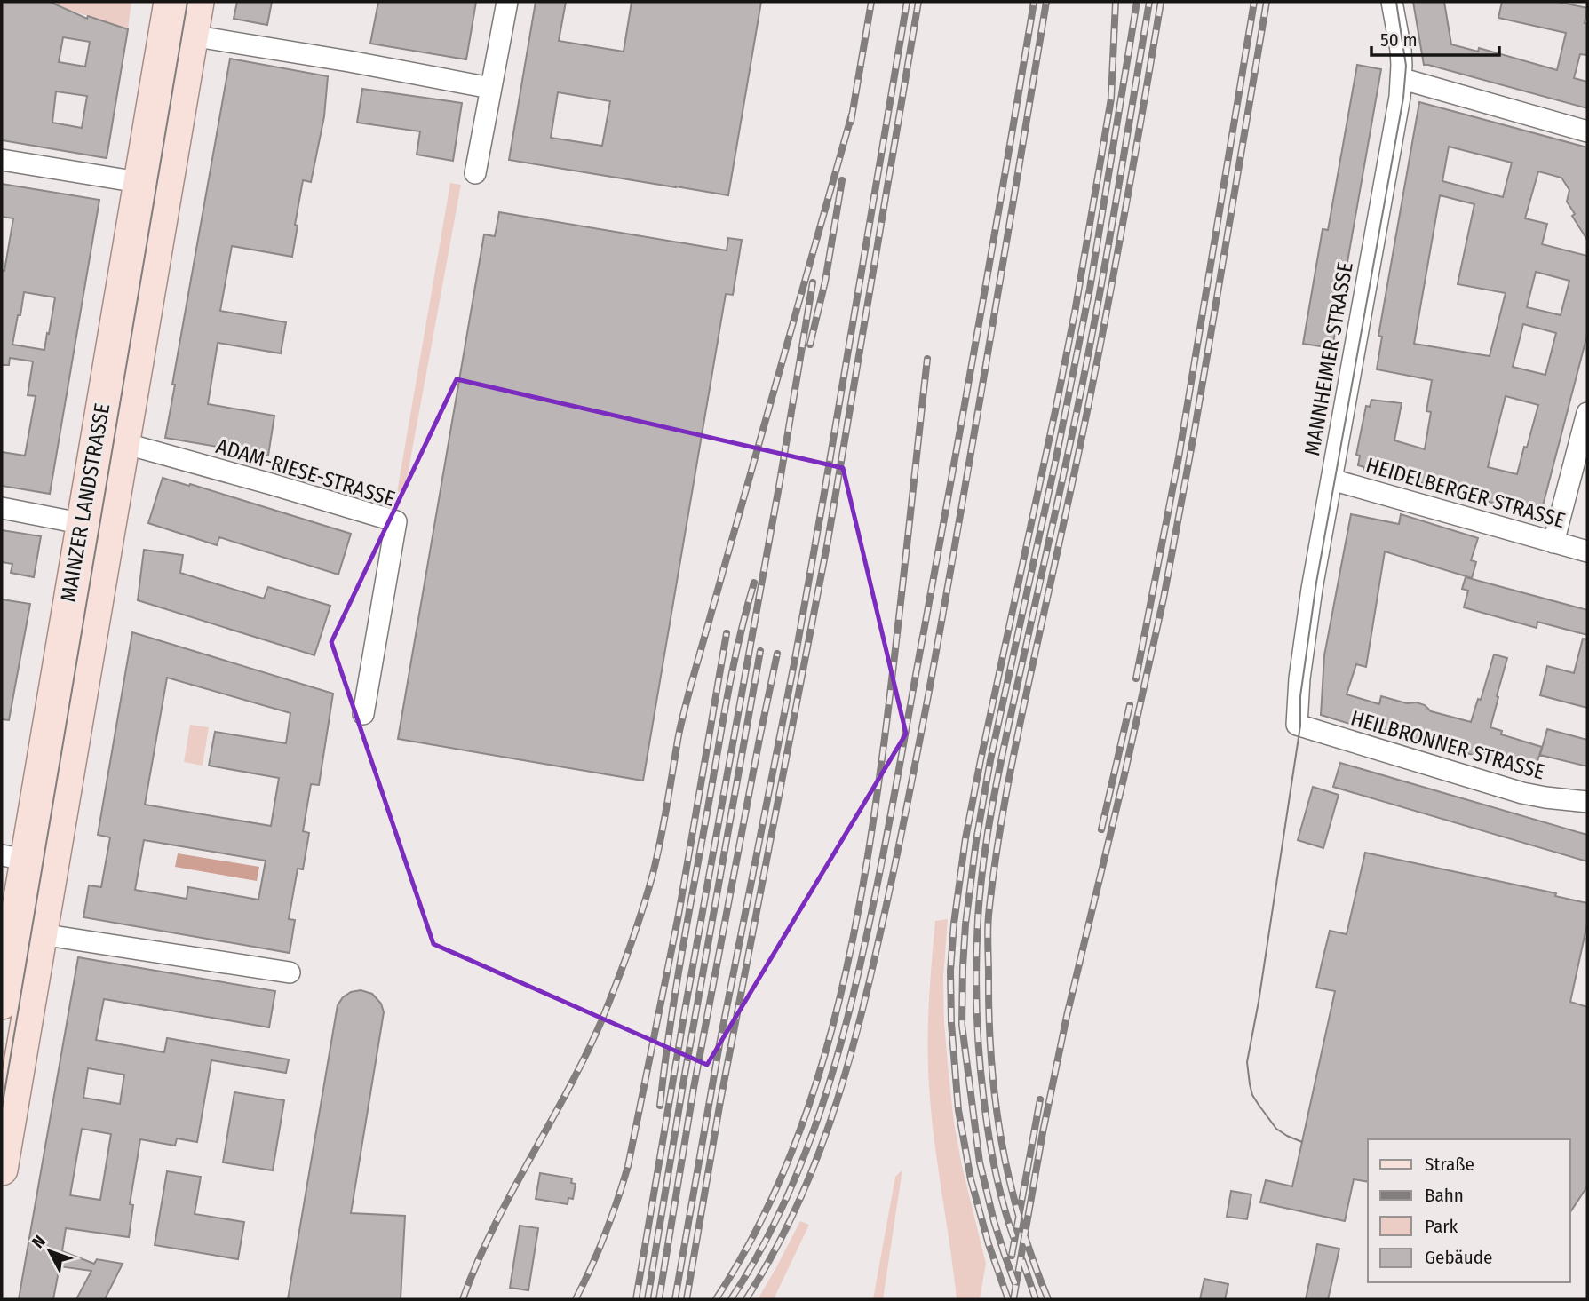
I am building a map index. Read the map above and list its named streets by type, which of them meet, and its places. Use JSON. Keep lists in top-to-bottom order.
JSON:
{
  "streets": {
    "main road": ["MAINZER LANDSTRASSE"],
    "street": [
      "MANNHEIMER STRASSE",
      "ADAM-RIESE-STRASSE",
      "HEIDELBERGER STRASSE",
      "HEILBRONNER STRASSE"
    ]
  },
  "crossings": [
    ["MANNHEIMER STRASSE", "HEIDELBERGER STRASSE"],
    ["MANNHEIMER STRASSE", "HEILBRONNER STRASSE"],
    ["ADAM-RIESE-STRASSE", "MAINZER LANDSTRASSE"]
  ],
  "legend": [
    "Straße",
    "Bahn",
    "Park",
    "Gebäude"
  ],
  "scale_bar": "50 m",
  "north": "top left"
}
